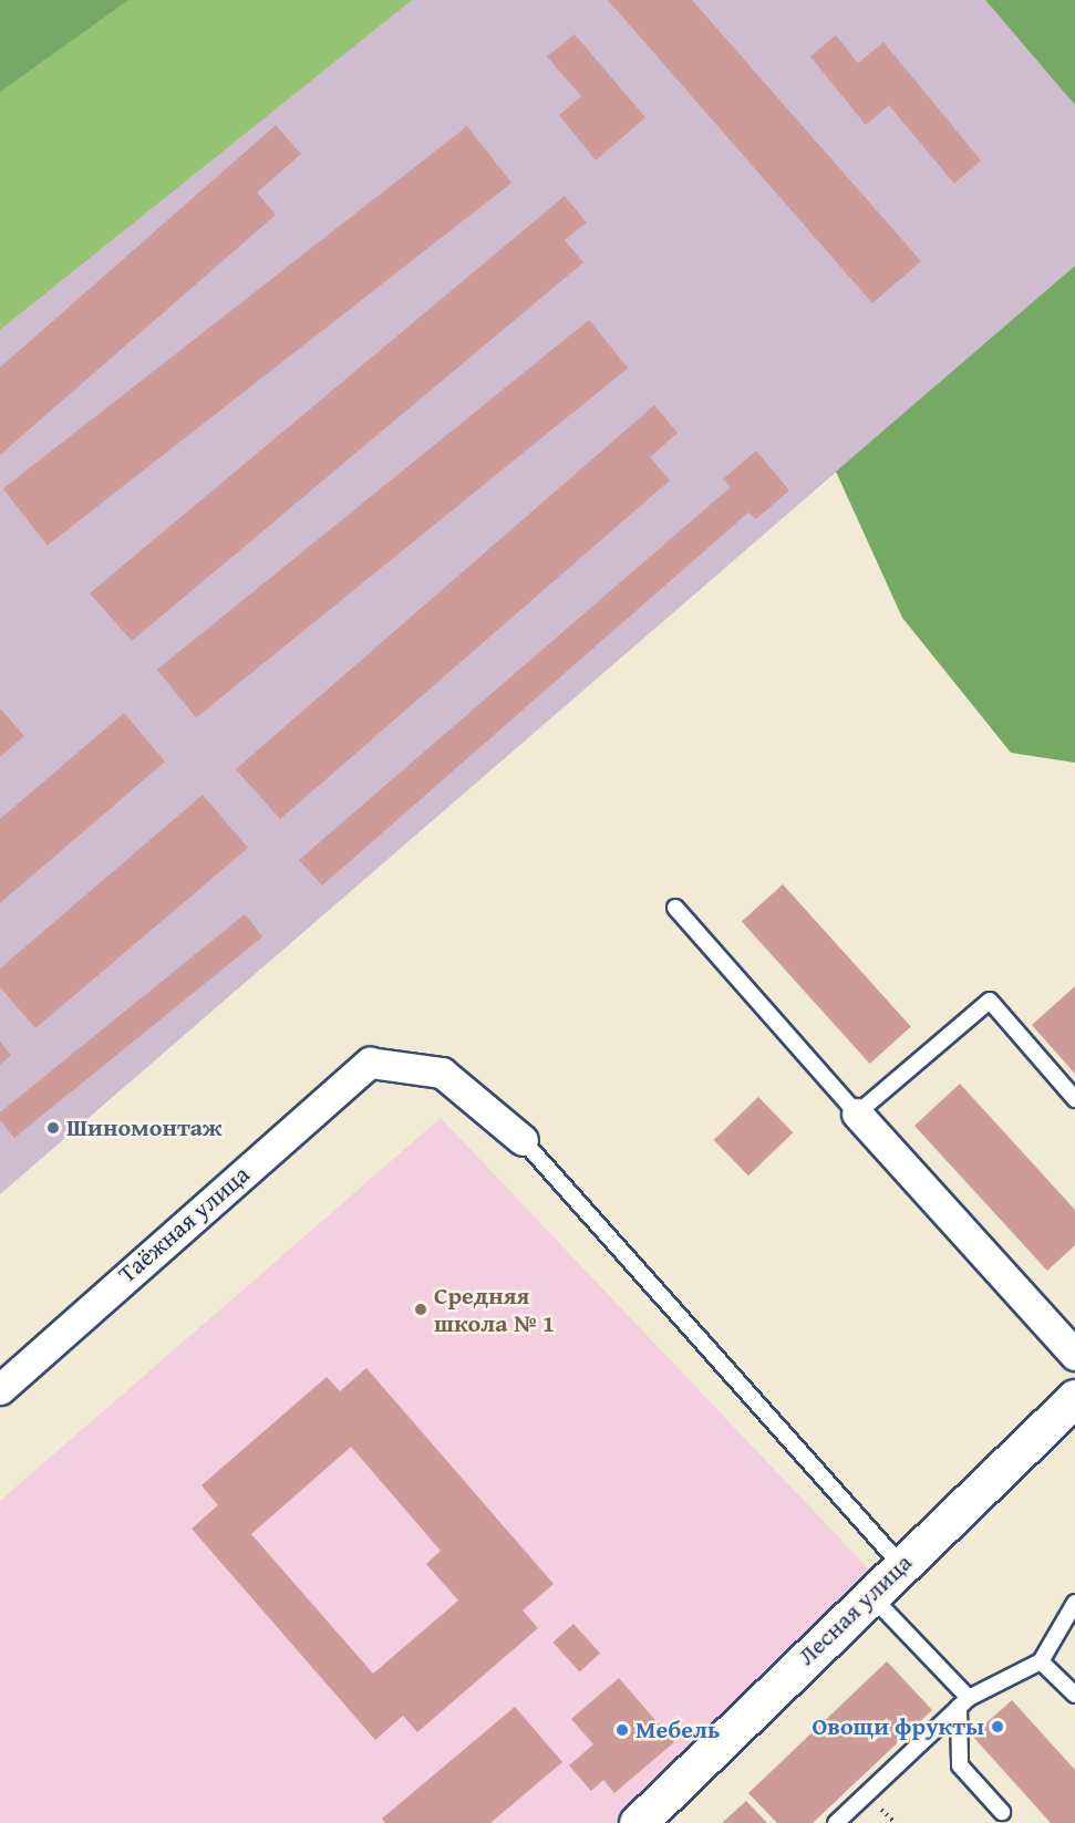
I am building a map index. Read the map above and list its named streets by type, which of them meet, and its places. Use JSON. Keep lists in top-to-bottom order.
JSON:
{
  "streets": {
    "street": ["Таёжная улица", "Лесная улица"]
  },
  "places": [
    "Шиномонтаж",
    "Средняя школа № 1",
    "Овощи фрукты",
    "Мебель"
  ]
}
